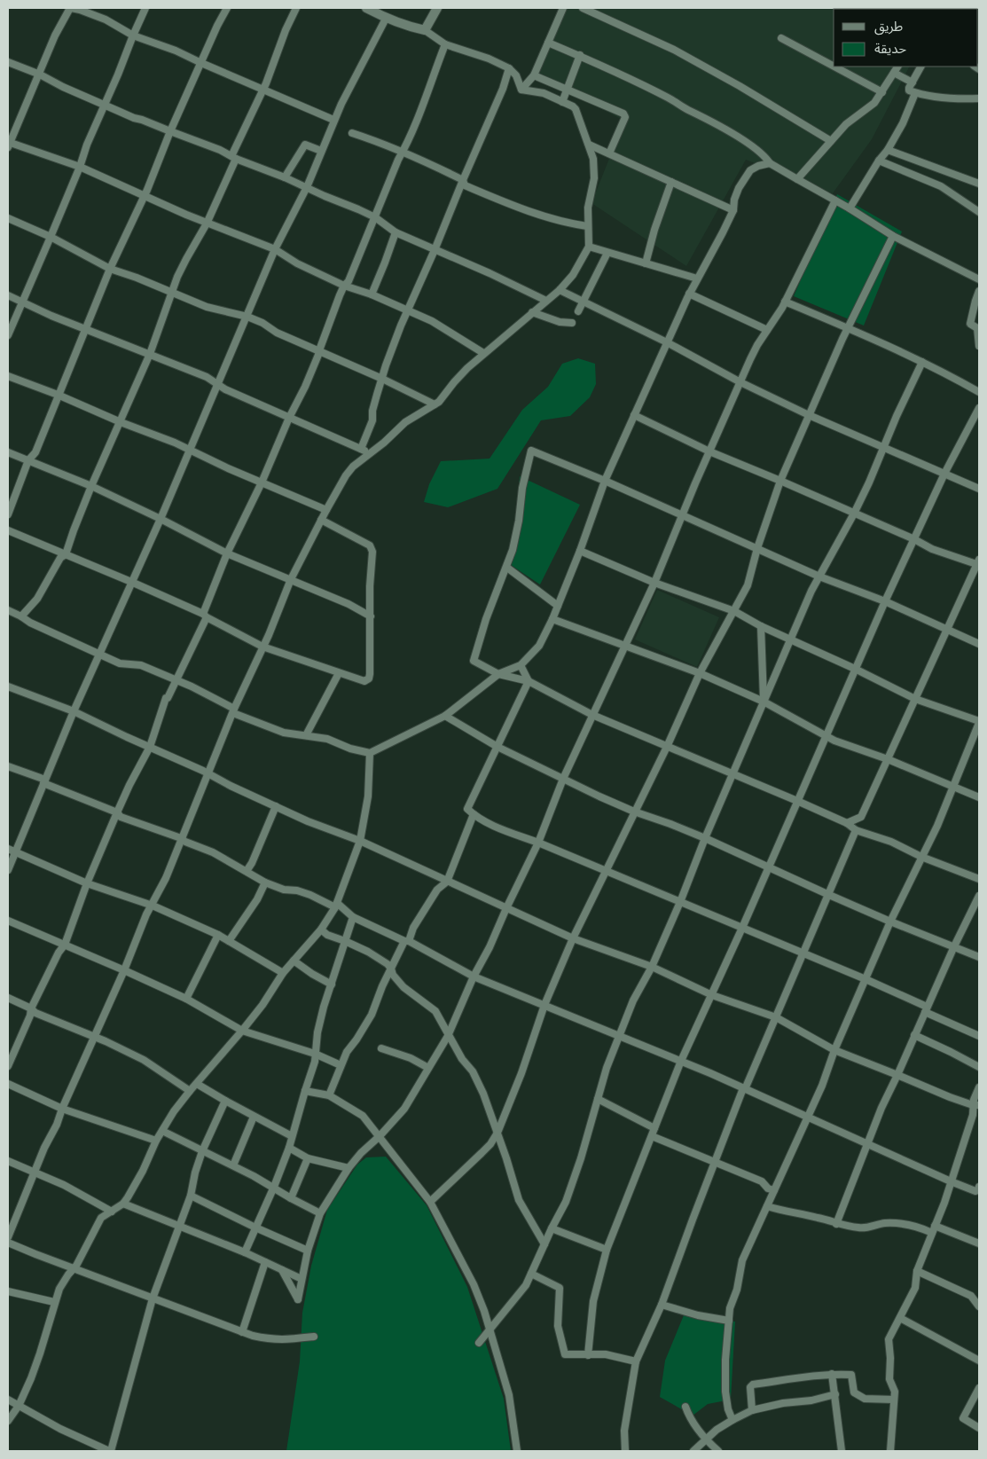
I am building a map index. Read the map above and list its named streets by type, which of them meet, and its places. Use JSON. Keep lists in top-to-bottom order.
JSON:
{
  "legend": ["طريق", "حديقة"]
}
